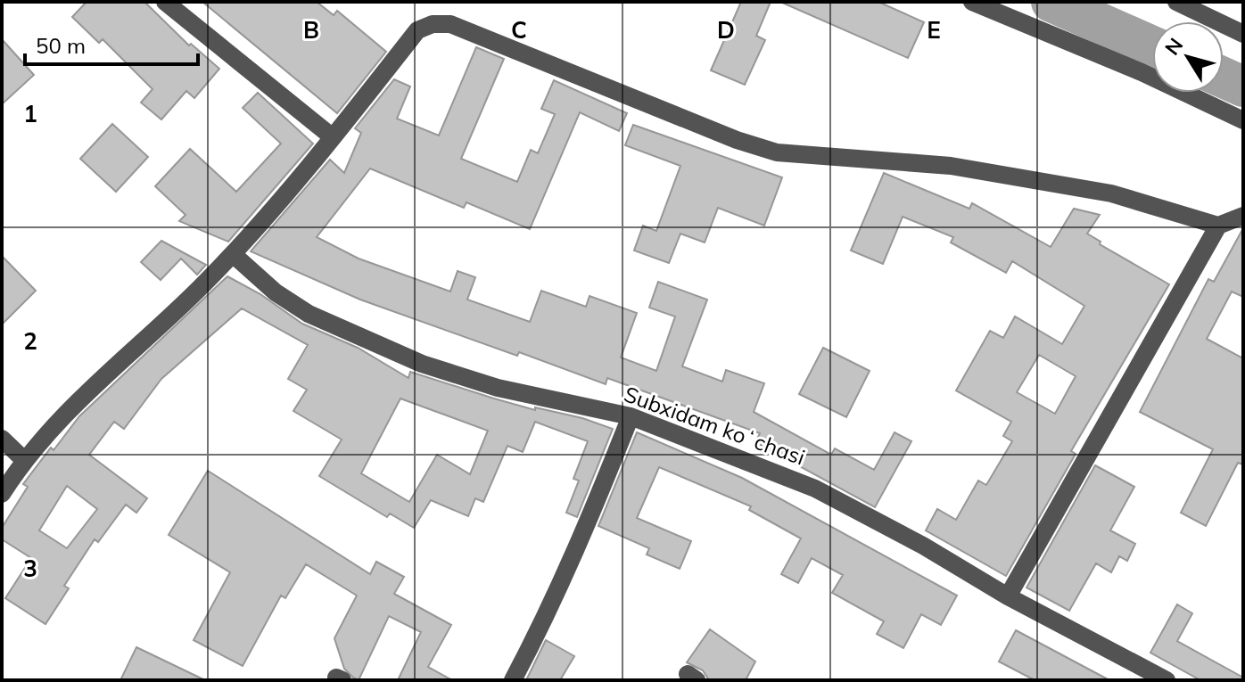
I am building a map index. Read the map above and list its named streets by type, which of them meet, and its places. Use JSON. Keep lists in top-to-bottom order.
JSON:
{
  "streets": {
    "street": ["Subxidam koʻchasi"]
  },
  "scale_bar": "50 m",
  "north": "top left",
  "grid": {
    "columns": [
      "B",
      "C",
      "D",
      "E"
    ],
    "rows": ["1", "2", "3"]
  }
}
